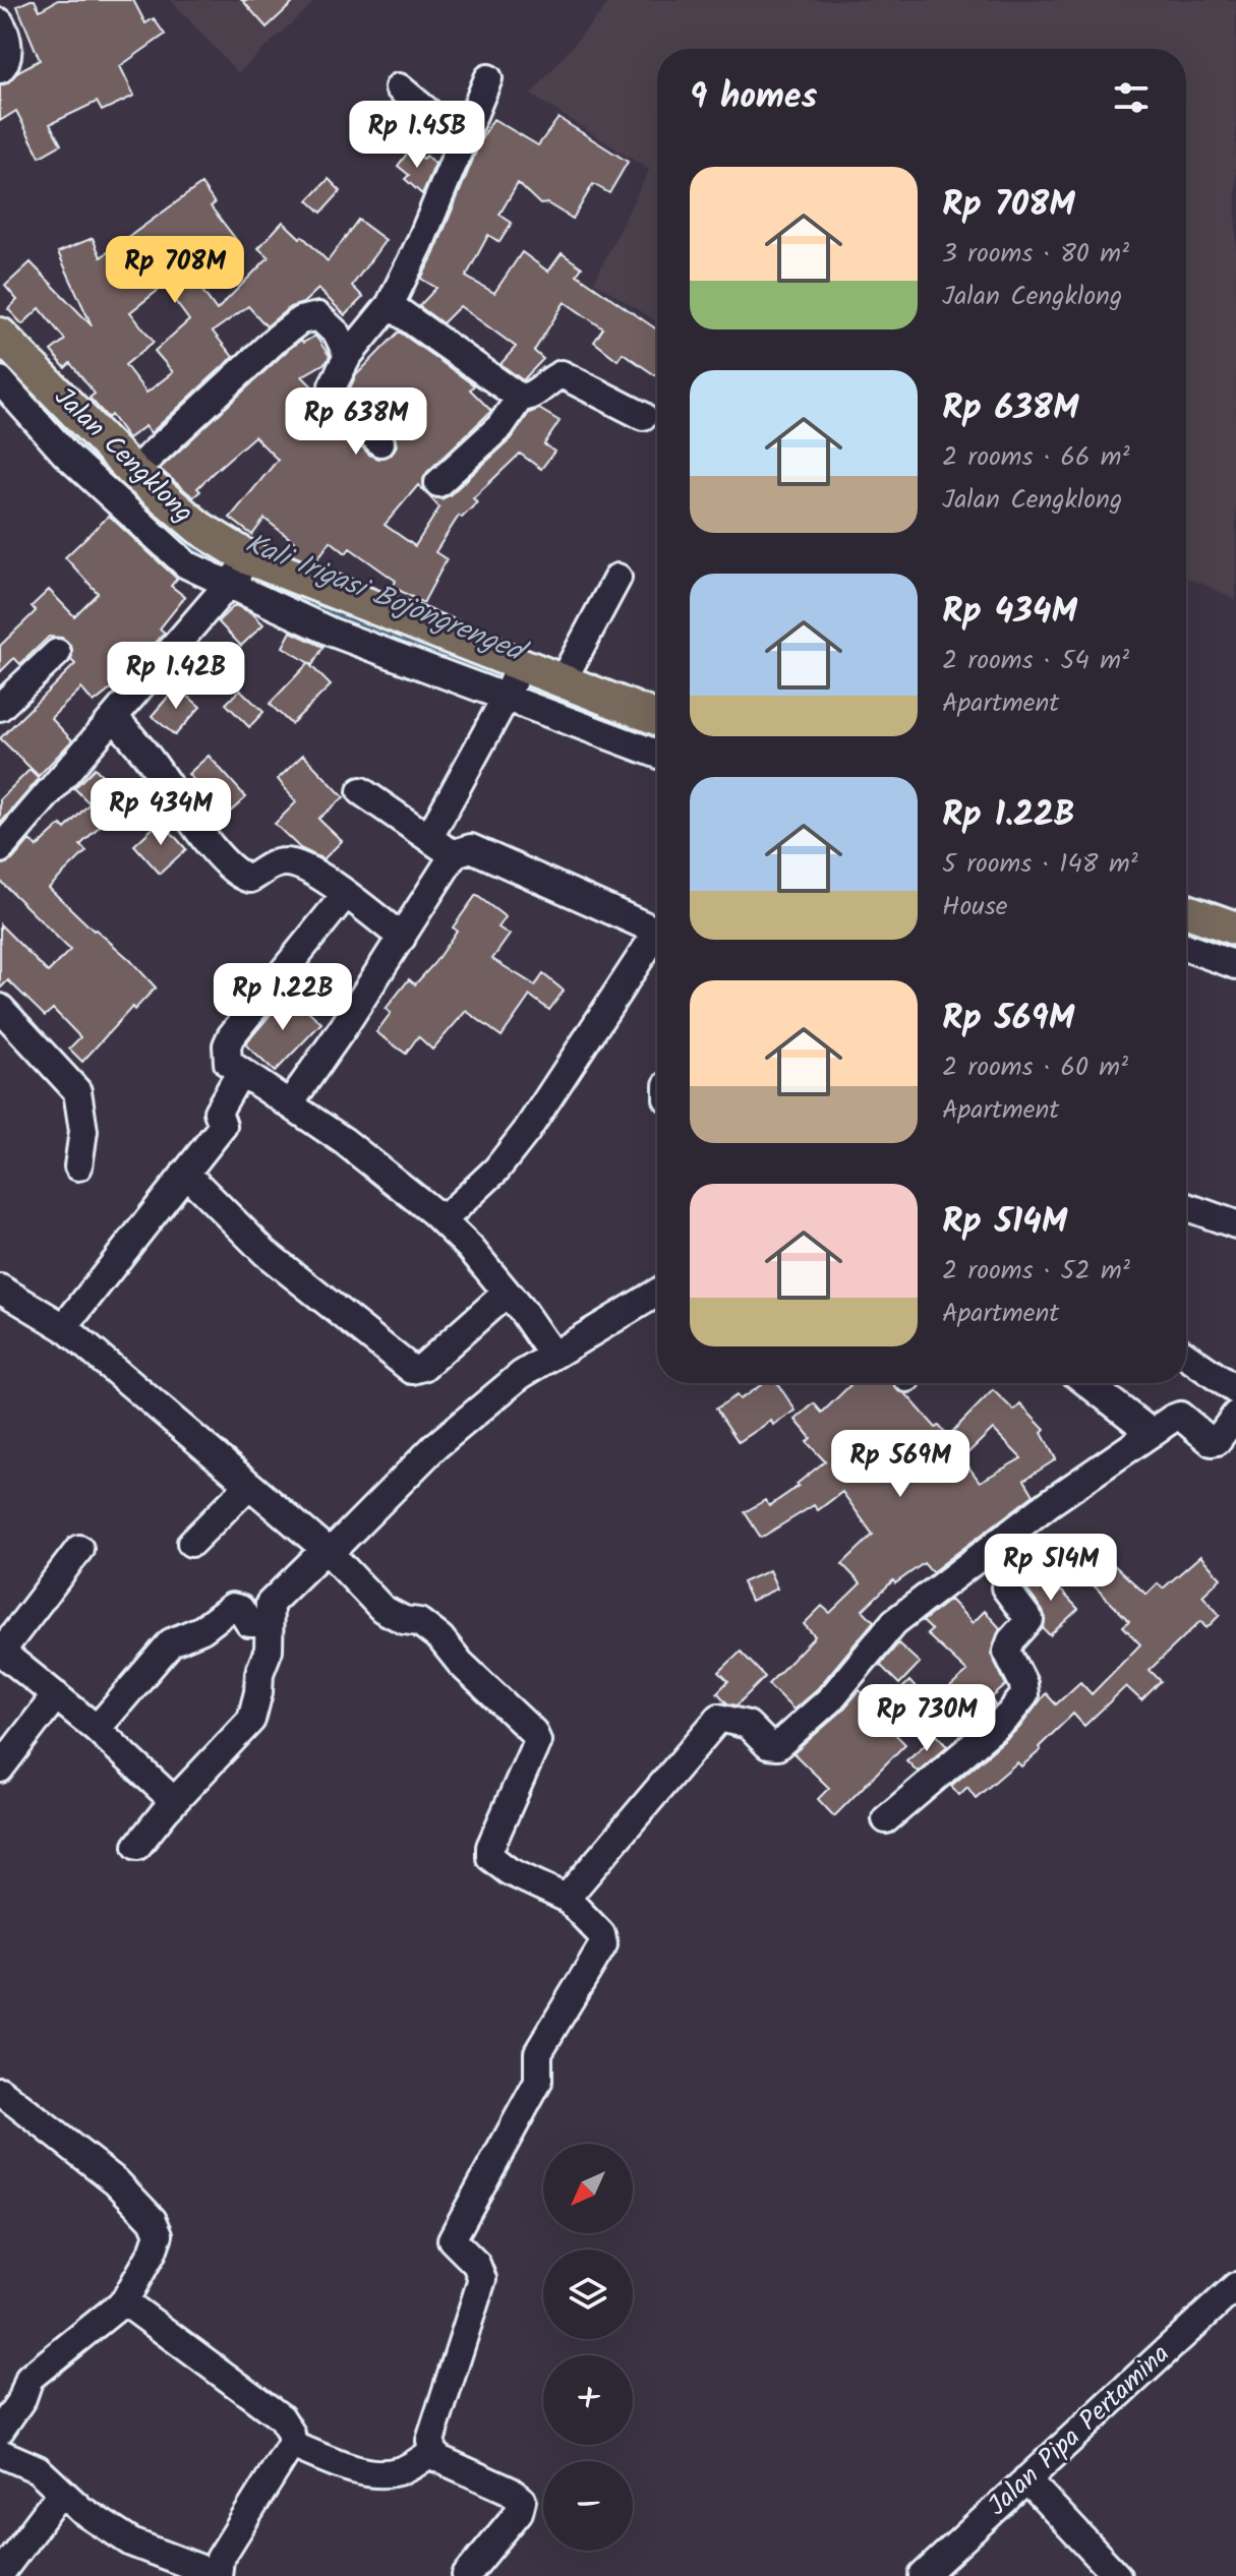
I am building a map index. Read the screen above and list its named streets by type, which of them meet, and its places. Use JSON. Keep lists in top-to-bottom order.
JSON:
{
  "streets": {
    "main road": ["Jalan Cengklong"],
    "street": ["Jalan Pipa Pertamina"]
  },
  "water": ["Kali Irigasi Bojongrenged"],
  "north": "bottom left",
  "page": {
    "heading": "9 homes",
    "price": [
      "Rp 1.45B",
      "Rp 708M",
      "Rp 638M",
      "Rp 1.42B",
      "Rp 434M",
      "Rp 1.22B",
      "Rp 569M",
      "Rp 514M",
      "Rp 730M"
    ],
    "list": [
      {
        "name": "Rp 708M",
        "note": "3 rooms · 80 m² · Jalan Cengklong"
      },
      {
        "name": "Rp 638M",
        "note": "2 rooms · 66 m² · Jalan Cengklong"
      },
      {
        "name": "Rp 434M",
        "note": "2 rooms · 54 m² · Apartment"
      },
      {
        "name": "Rp 1.22B",
        "note": "5 rooms · 148 m² · House"
      },
      {
        "name": "Rp 569M",
        "note": "2 rooms · 60 m² · Apartment"
      },
      {
        "name": "Rp 514M",
        "note": "2 rooms · 52 m² · Apartment"
      }
    ],
    "map_buttons": ["+", "−"]
  }
}
